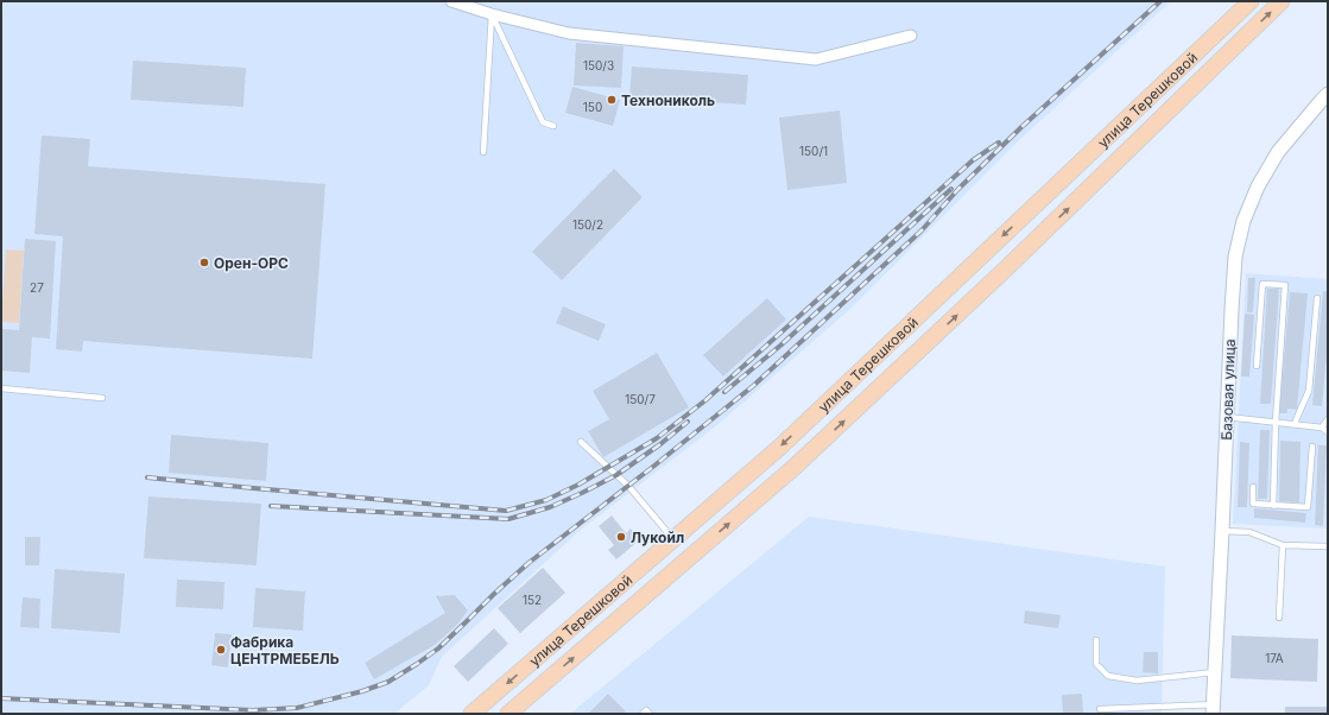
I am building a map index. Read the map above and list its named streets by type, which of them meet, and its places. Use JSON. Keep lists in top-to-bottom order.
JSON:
{
  "streets": {
    "main road": ["улица Терешковой"],
    "street": ["Базовая улица"]
  },
  "places": [
    "Технониколь",
    "Орен-ОРС",
    "Лукойл",
    "Фабрика ЦЕНТРМЕБЕЛЬ"
  ],
  "house_numbers": [
    "150/3",
    "150",
    "150/1",
    "150/2",
    "27",
    "150/7",
    "152",
    "17А"
  ]
}
